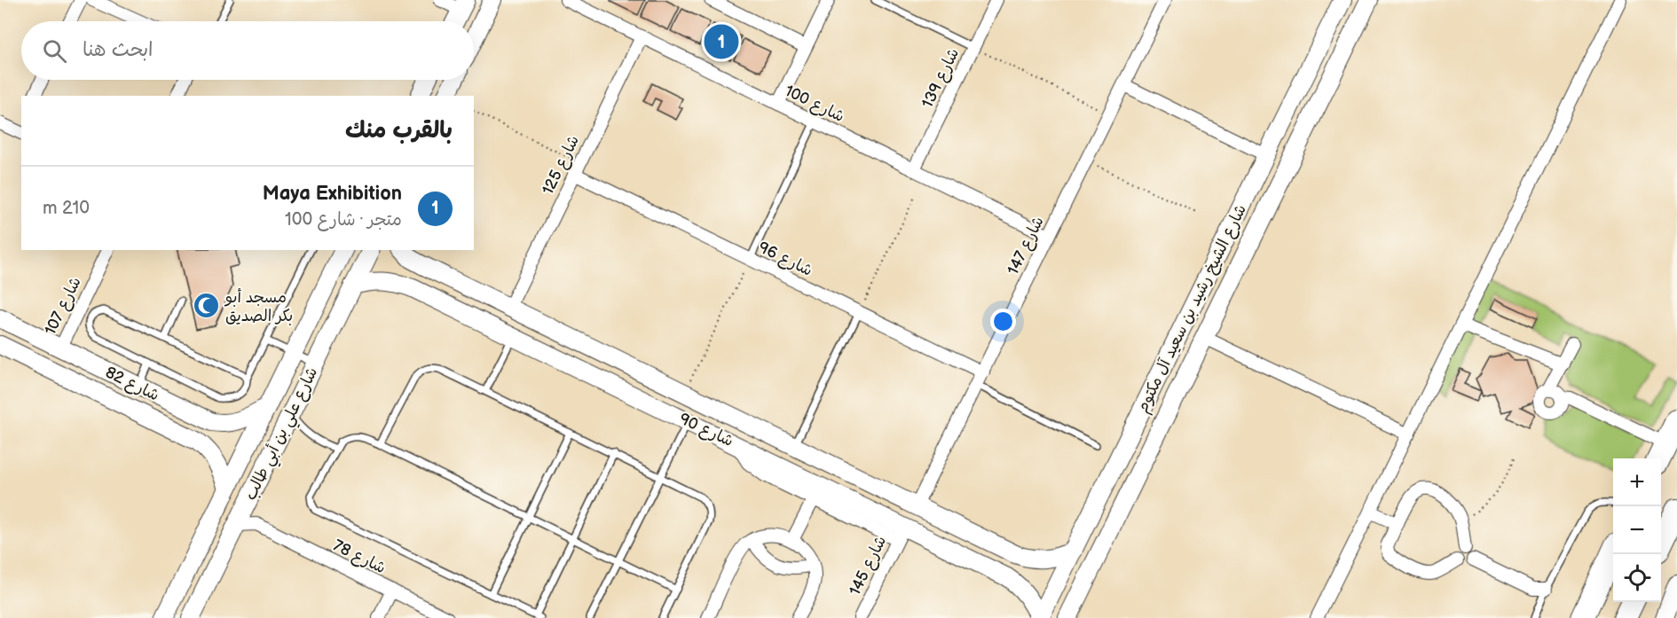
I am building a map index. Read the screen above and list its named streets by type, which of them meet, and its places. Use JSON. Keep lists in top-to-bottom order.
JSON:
{
  "streets": {
    "street": [
      "شارع 139",
      "شارع 100",
      "شارع 125",
      "شارع 147",
      "شارع 96",
      "شارع 107",
      "شارع الشيخ رشيد بن سعيد آل مكتوم",
      "شارع 82",
      "شارع 90",
      "شارع علي بن أبي طالب",
      "شارع 78",
      "شارع 145"
    ]
  },
  "crossings": [
    ["شارع 139", "شارع 100"],
    ["شارع 100", "شارع 125"],
    ["شارع 100", "شارع 147"],
    ["شارع 125", "شارع 96"],
    ["شارع 125", "شارع 90"],
    ["شارع 147", "شارع 96"],
    ["شارع 147", "شارع 90"],
    ["شارع 107", "شارع 82"],
    ["شارع الشيخ رشيد بن سعيد آل مكتوم", "شارع 90"],
    ["شارع 82", "شارع علي بن أبي طالب"],
    ["شارع 90", "شارع علي بن أبي طالب"],
    ["شارع 90", "شارع 145"],
    ["شارع علي بن أبي طالب", "شارع 78"]
  ],
  "places": {
    "mosque": ["مسجد أبو بكر الصديق"]
  },
  "page": {
    "search": "ابحث هنا",
    "pins": "1",
    "heading": "بالقرب منك",
    "list": [
      {
        "mark": "1",
        "name": "Maya Exhibition",
        "note": "متجر · شارع 100",
        "value": "210 m"
      }
    ],
    "map_buttons": ["+", "−"]
  }
}
